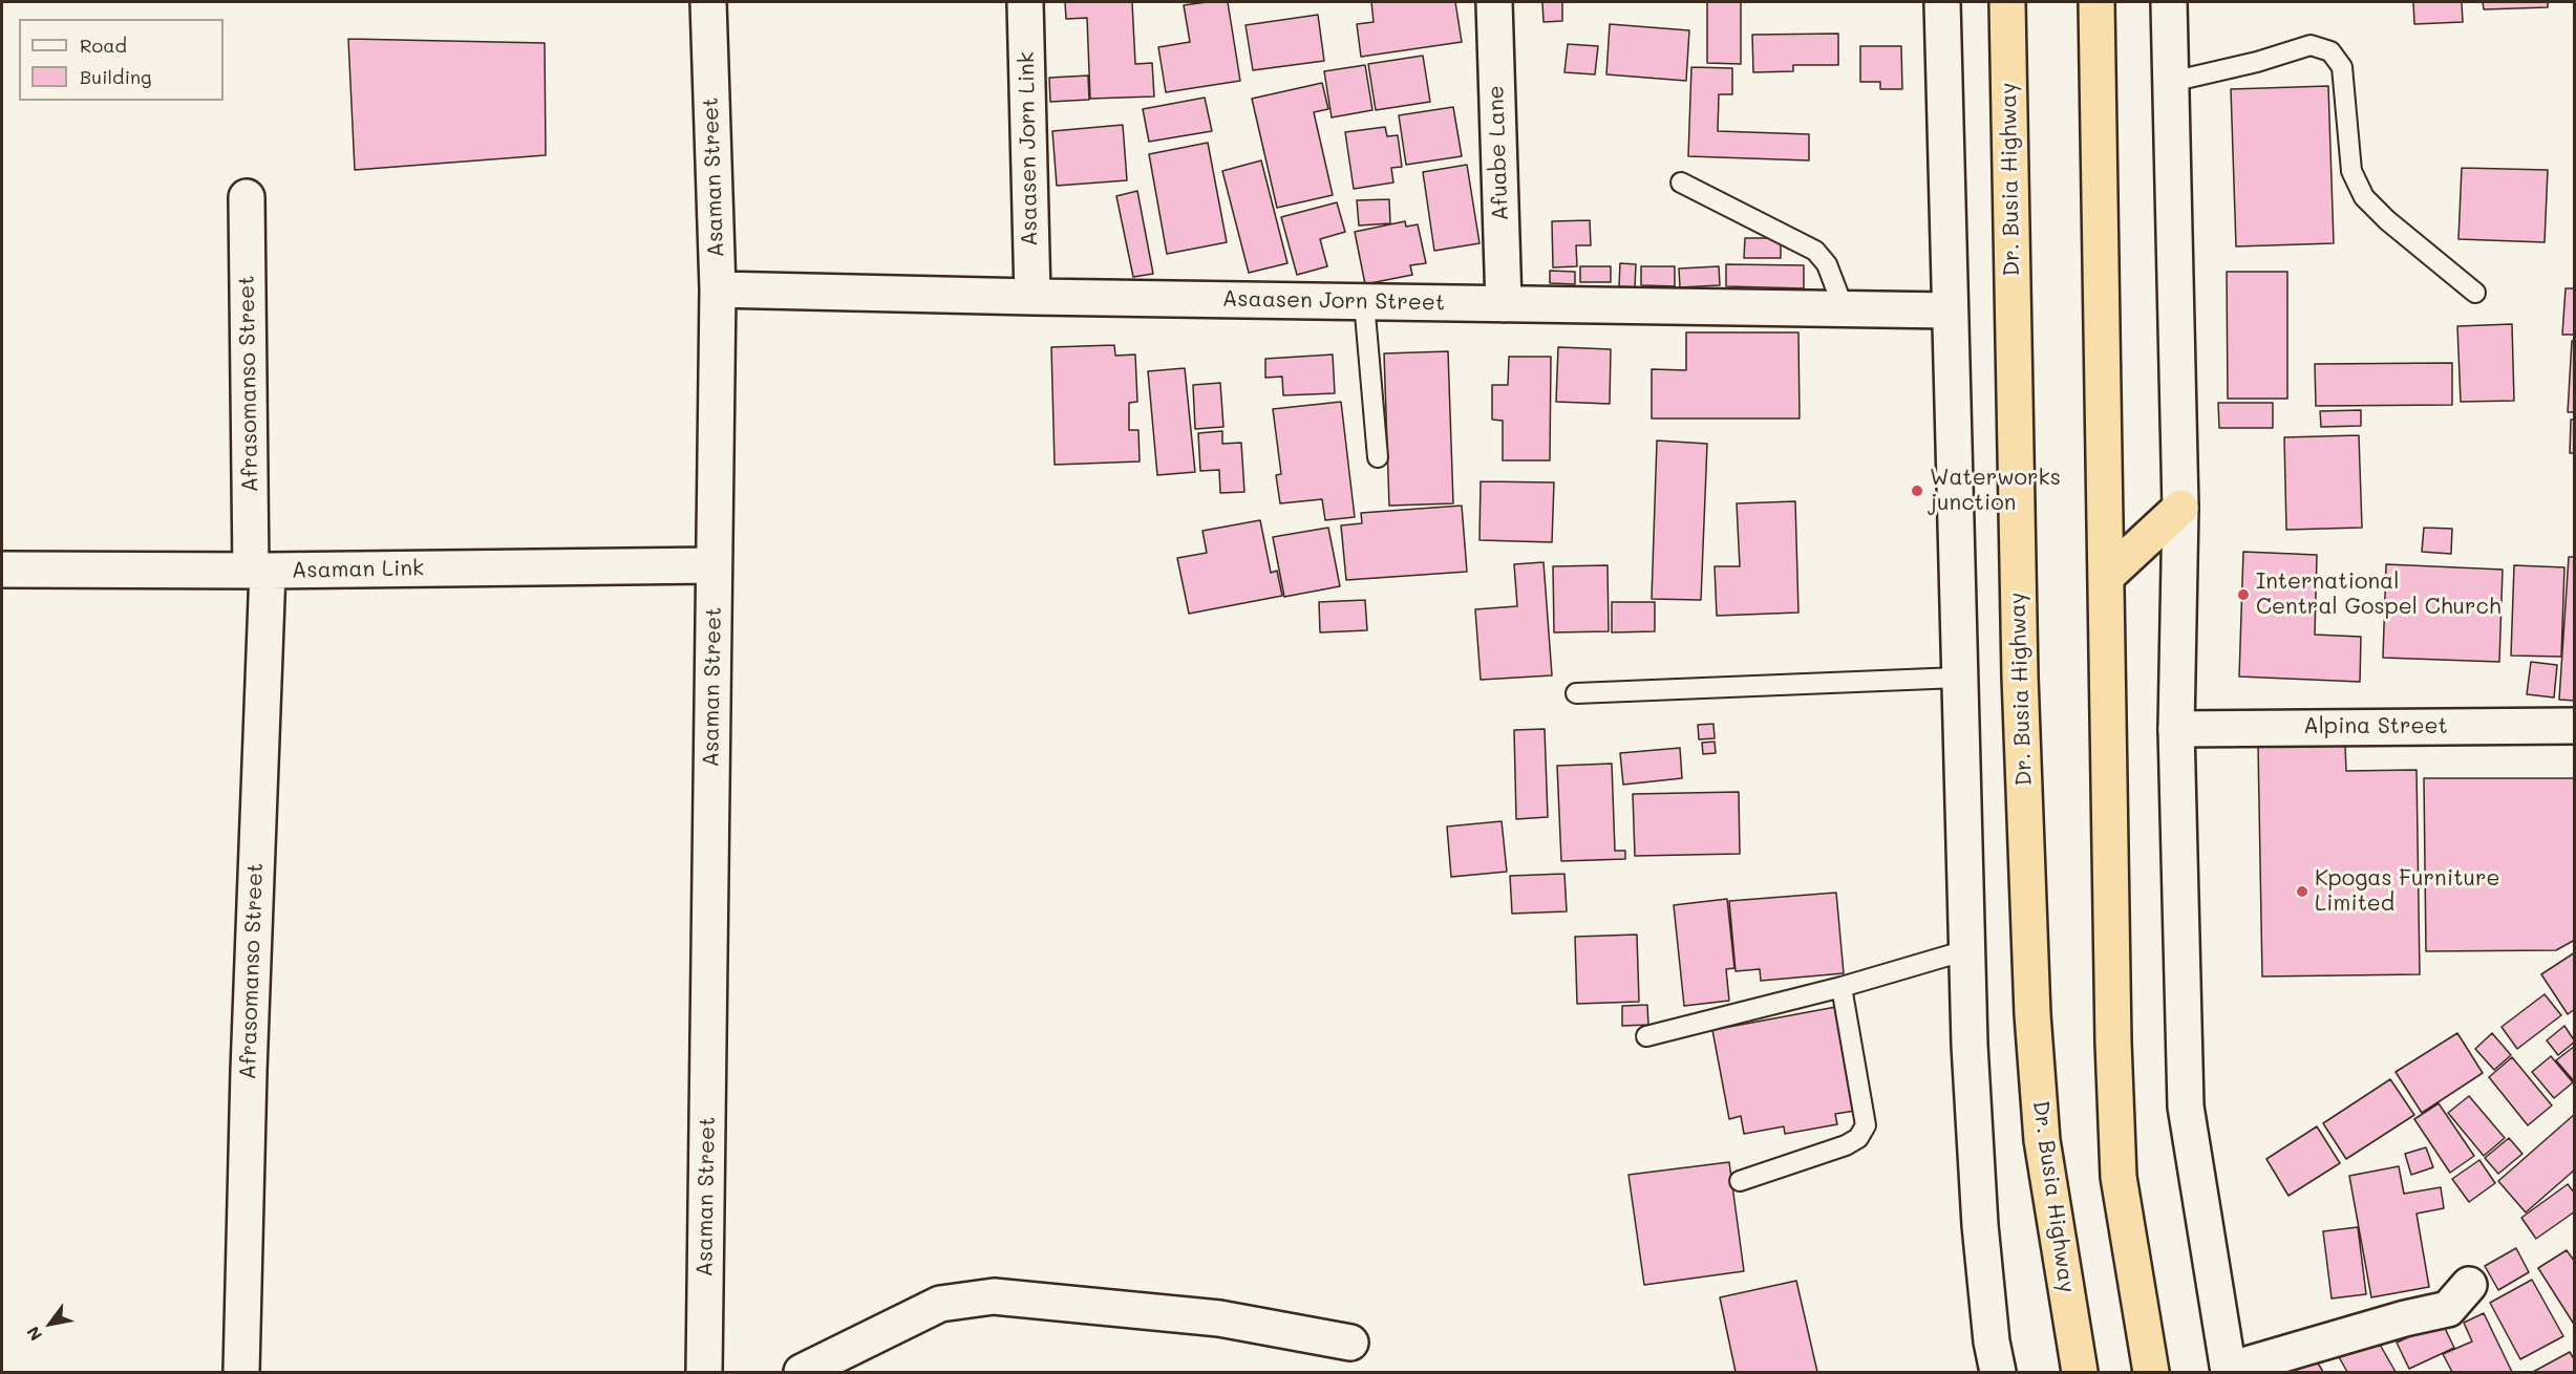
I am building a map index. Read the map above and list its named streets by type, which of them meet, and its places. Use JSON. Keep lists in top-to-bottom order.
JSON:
{
  "streets": {
    "highway": ["Dr. Busia Highway"],
    "street": [
      "Asaasen Jorn Link",
      "Afuabe Lane",
      "Asaman Street",
      "Asaasen Jorn Street",
      "Afrasomanso Street",
      "Asaman Link",
      "Alpina Street"
    ]
  },
  "crossings": [
    ["Asaasen Jorn Link", "Asaasen Jorn Street"],
    ["Afuabe Lane", "Asaasen Jorn Street"],
    ["Asaman Street", "Asaasen Jorn Street"],
    ["Asaman Street", "Asaman Link"],
    ["Afrasomanso Street", "Asaman Link"]
  ],
  "places": ["Waterworks junction", "International Central Gospel Church", "Kpogas Furniture Limited"],
  "legend": ["Road", "Building"],
  "north": "bottom left"
}
